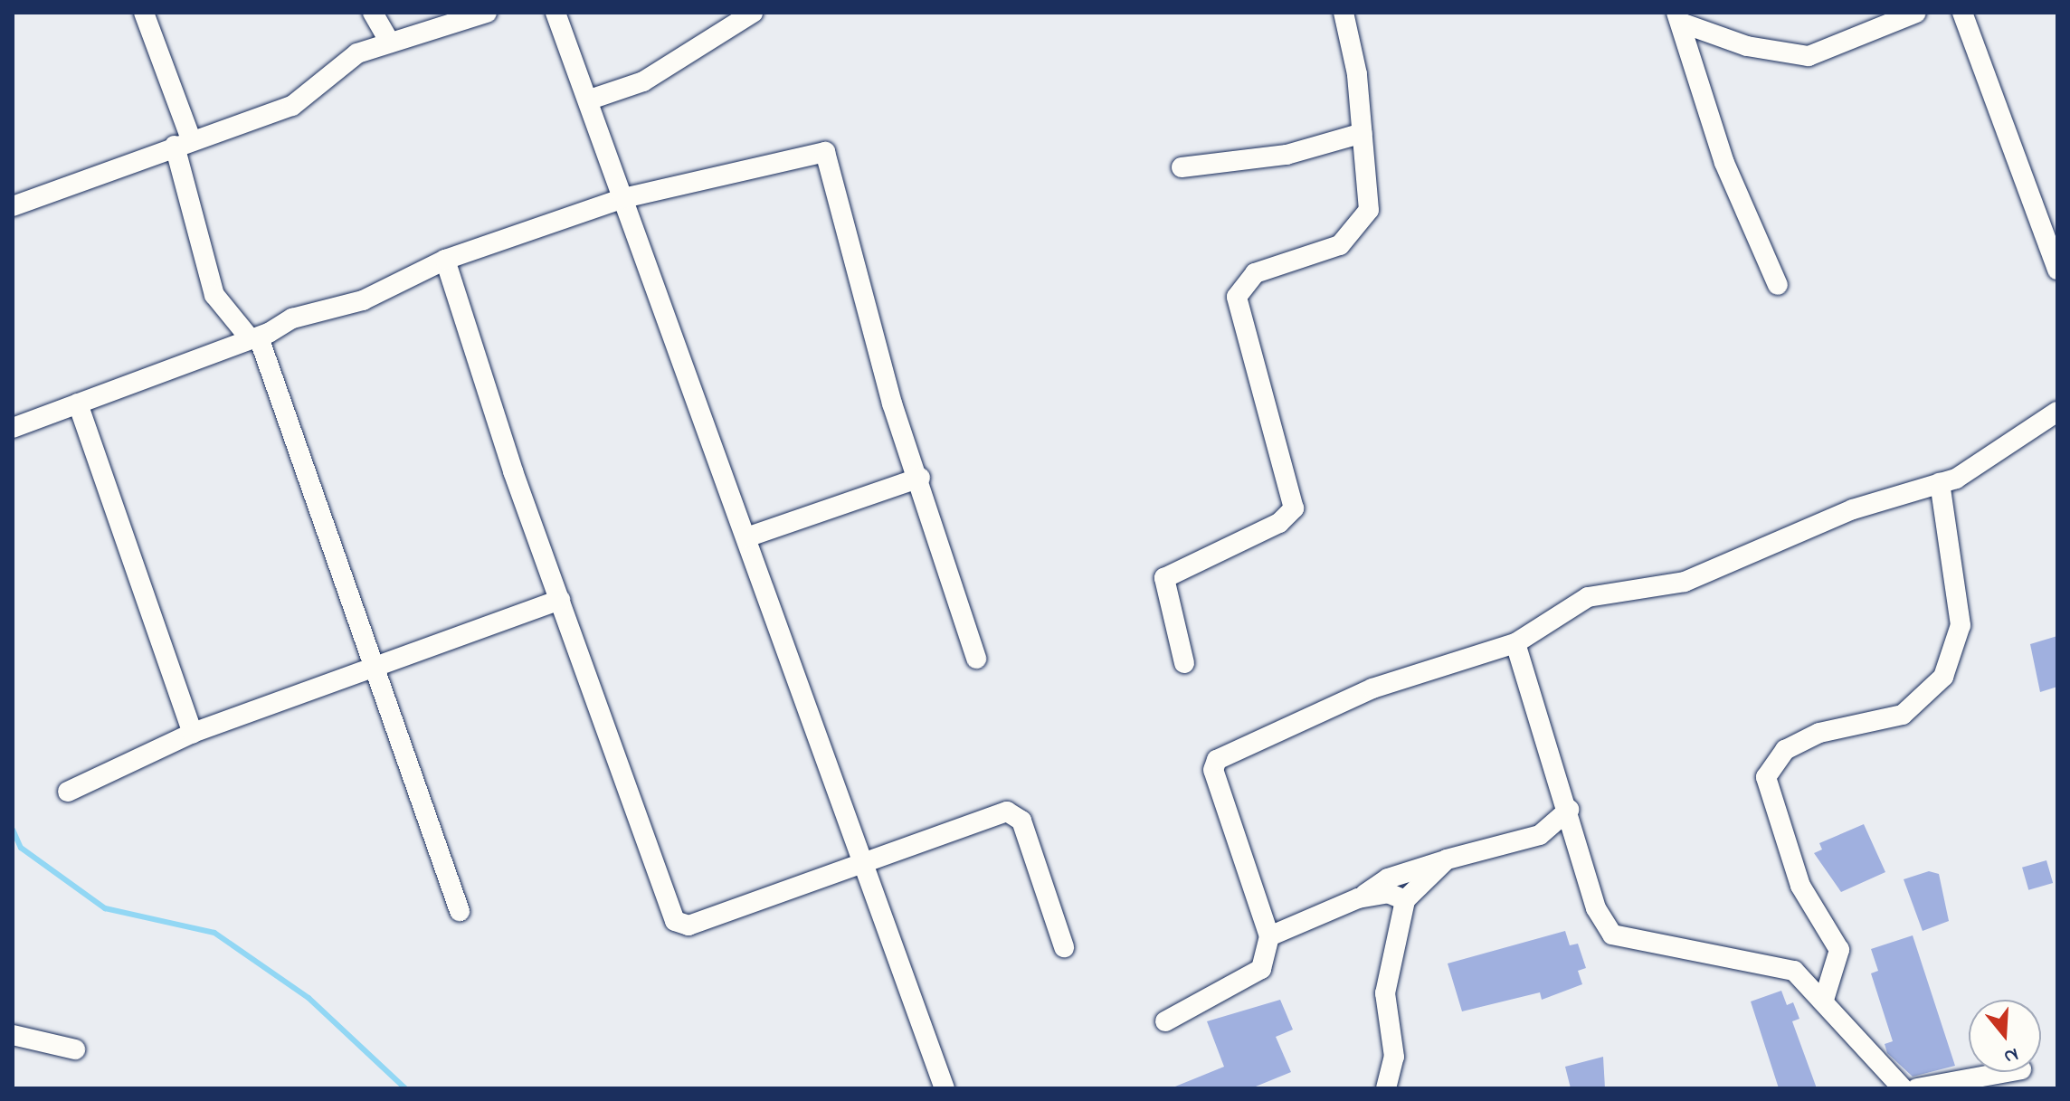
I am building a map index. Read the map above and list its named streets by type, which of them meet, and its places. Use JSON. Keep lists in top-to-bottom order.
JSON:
{
  "north": "bottom"
}
